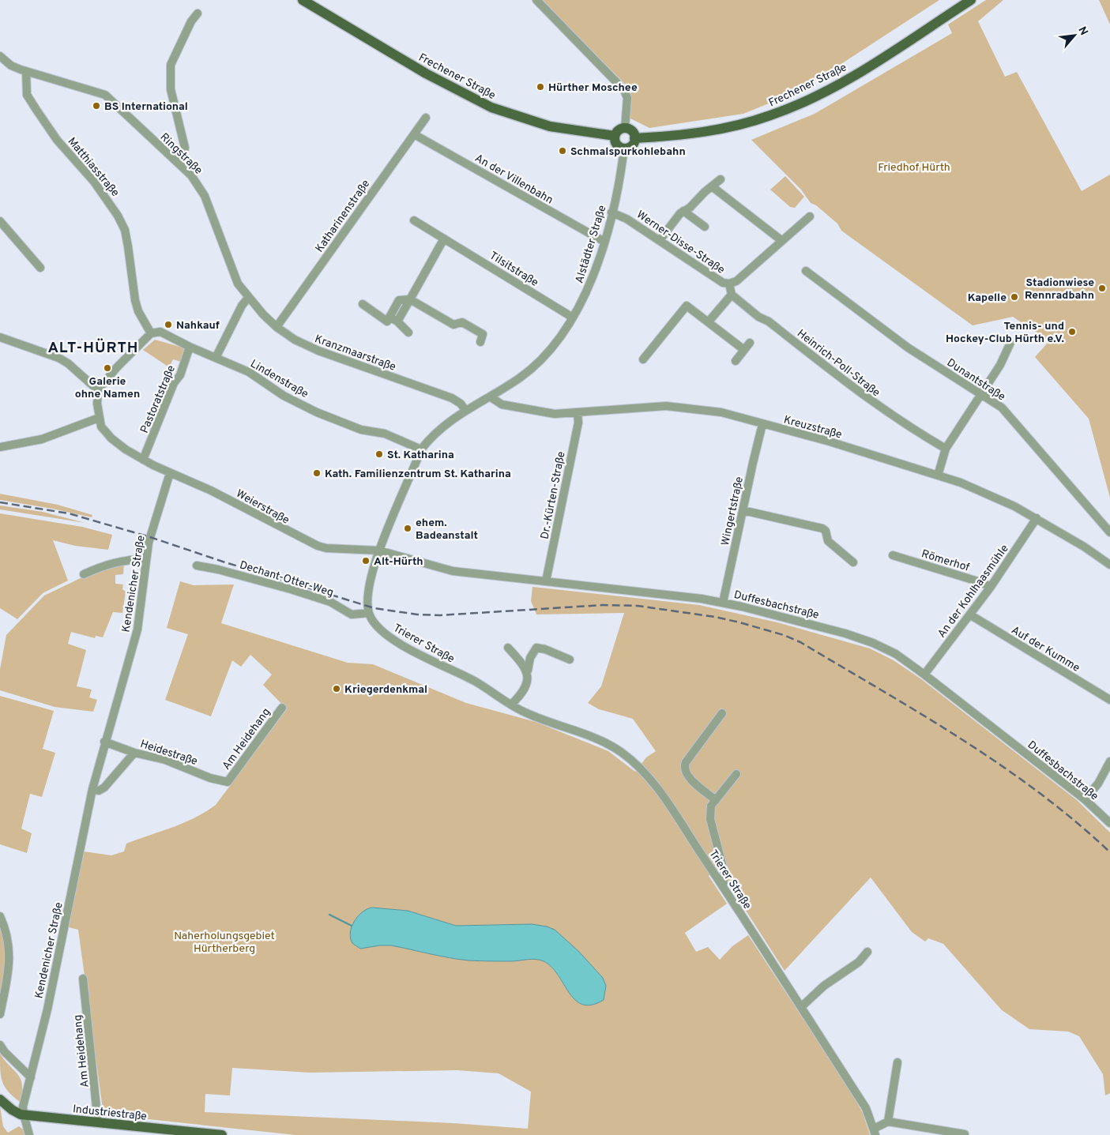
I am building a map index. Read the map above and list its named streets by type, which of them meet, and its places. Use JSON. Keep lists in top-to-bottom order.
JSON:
{
  "streets": {
    "main road": ["Frechener Straße", "Industriestraße"],
    "street": [
      "Ringstraße",
      "Matthiasstraße",
      "An der Villenbahn",
      "Katharinenstraße",
      "Werner-Disse-Straße",
      "Alstädter Straße",
      "Tilsitstraße",
      "Kranzmaarstraße",
      "Heinrich-Poll-Straße",
      "Lindenstraße",
      "Dunantstraße",
      "Pastoratstraße",
      "Kreuzstraße",
      "Dr.-Kürten-Straße",
      "Weierstraße",
      "Wingertstraße",
      "Römerhof",
      "Dechant-Otter-Weg",
      "Kendenicher Straße",
      "An der Kohlhaasmühle",
      "Duffesbachstraße",
      "Trierer Straße",
      "Auf der Kumme",
      "Am Heidehang",
      "Heidestraße"
    ]
  },
  "crossings": [
    ["Frechener Straße", "Alstädter Straße"],
    ["Ringstraße", "Matthiasstraße"],
    ["Ringstraße", "Kranzmaarstraße"],
    ["Matthiasstraße", "Lindenstraße"],
    ["An der Villenbahn", "Katharinenstraße"],
    ["An der Villenbahn", "Alstädter Straße"],
    ["Katharinenstraße", "Kranzmaarstraße"],
    ["Werner-Disse-Straße", "Alstädter Straße"],
    ["Alstädter Straße", "Tilsitstraße"],
    ["Alstädter Straße", "Kranzmaarstraße"],
    ["Alstädter Straße", "Lindenstraße"],
    ["Alstädter Straße", "Kreuzstraße"],
    ["Alstädter Straße", "Weierstraße"],
    ["Alstädter Straße", "Duffesbachstraße"],
    ["Lindenstraße", "Pastoratstraße"],
    ["Pastoratstraße", "Weierstraße"],
    ["Kreuzstraße", "Dr.-Kürten-Straße"],
    ["Kreuzstraße", "Wingertstraße"],
    ["Kreuzstraße", "An der Kohlhaasmühle"],
    ["Dr.-Kürten-Straße", "Duffesbachstraße"],
    ["Weierstraße", "Kendenicher Straße"],
    ["Weierstraße", "Duffesbachstraße"],
    ["Wingertstraße", "Duffesbachstraße"],
    ["Römerhof", "An der Kohlhaasmühle"],
    ["Dechant-Otter-Weg", "Trierer Straße"],
    ["Kendenicher Straße", "Heidestraße"],
    ["Kendenicher Straße", "Industriestraße"],
    ["An der Kohlhaasmühle", "Duffesbachstraße"],
    ["An der Kohlhaasmühle", "Auf der Kumme"],
    ["Am Heidehang", "Heidestraße"],
    ["Am Heidehang", "Industriestraße"]
  ],
  "districts": ["ALT-HÜRTH"],
  "parks": ["Friedhof Hürth", "Naherholungsgebiet Hürtherberg"],
  "places": [
    "Hürther Moschee",
    "BS International",
    "Schmalspurkohlebahn",
    "Stadionwiese Rennradbahn",
    "Kapelle",
    "Nahkauf",
    "Tennis- und Hockey-Club Hürth e.V.",
    "Galerie ohne Namen",
    "St. Katharina",
    "Kath. Familienzentrum St. Katharina",
    "ehem. Badeanstalt",
    "Alt-Hürth",
    "Kriegerdenkmal"
  ],
  "north": "top right"
}
